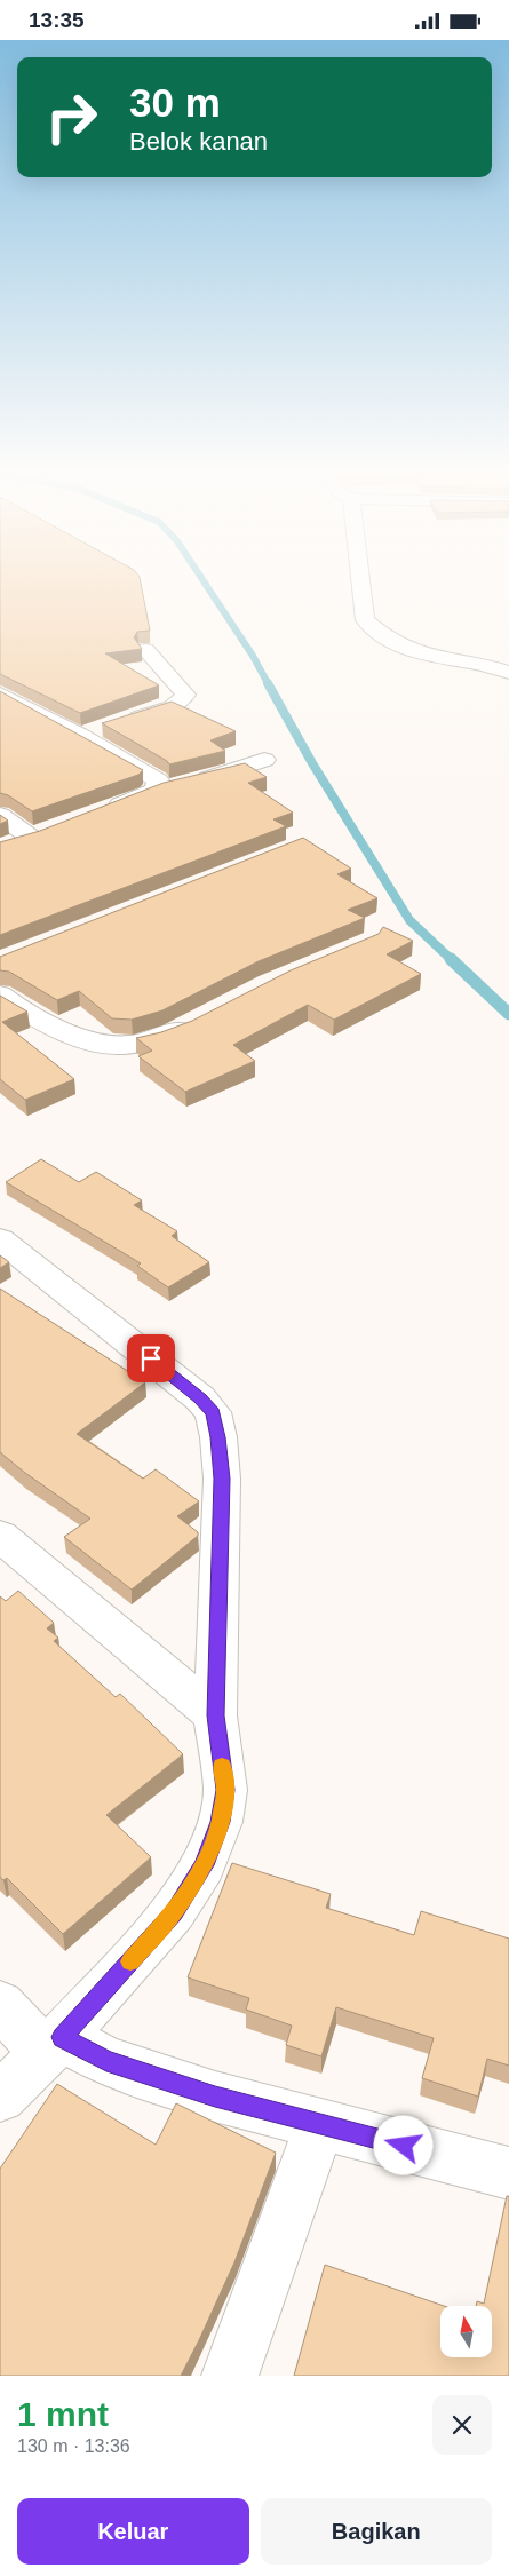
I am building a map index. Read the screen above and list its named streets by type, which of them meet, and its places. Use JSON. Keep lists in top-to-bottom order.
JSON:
{
  "north": "top",
  "page": {
    "status": "13:35",
    "turn": ["30 m", "Belok kanan"],
    "heading": ["1 mnt", "130 m · 13:36"],
    "buttons": ["Keluar", "Bagikan"]
  }
}
